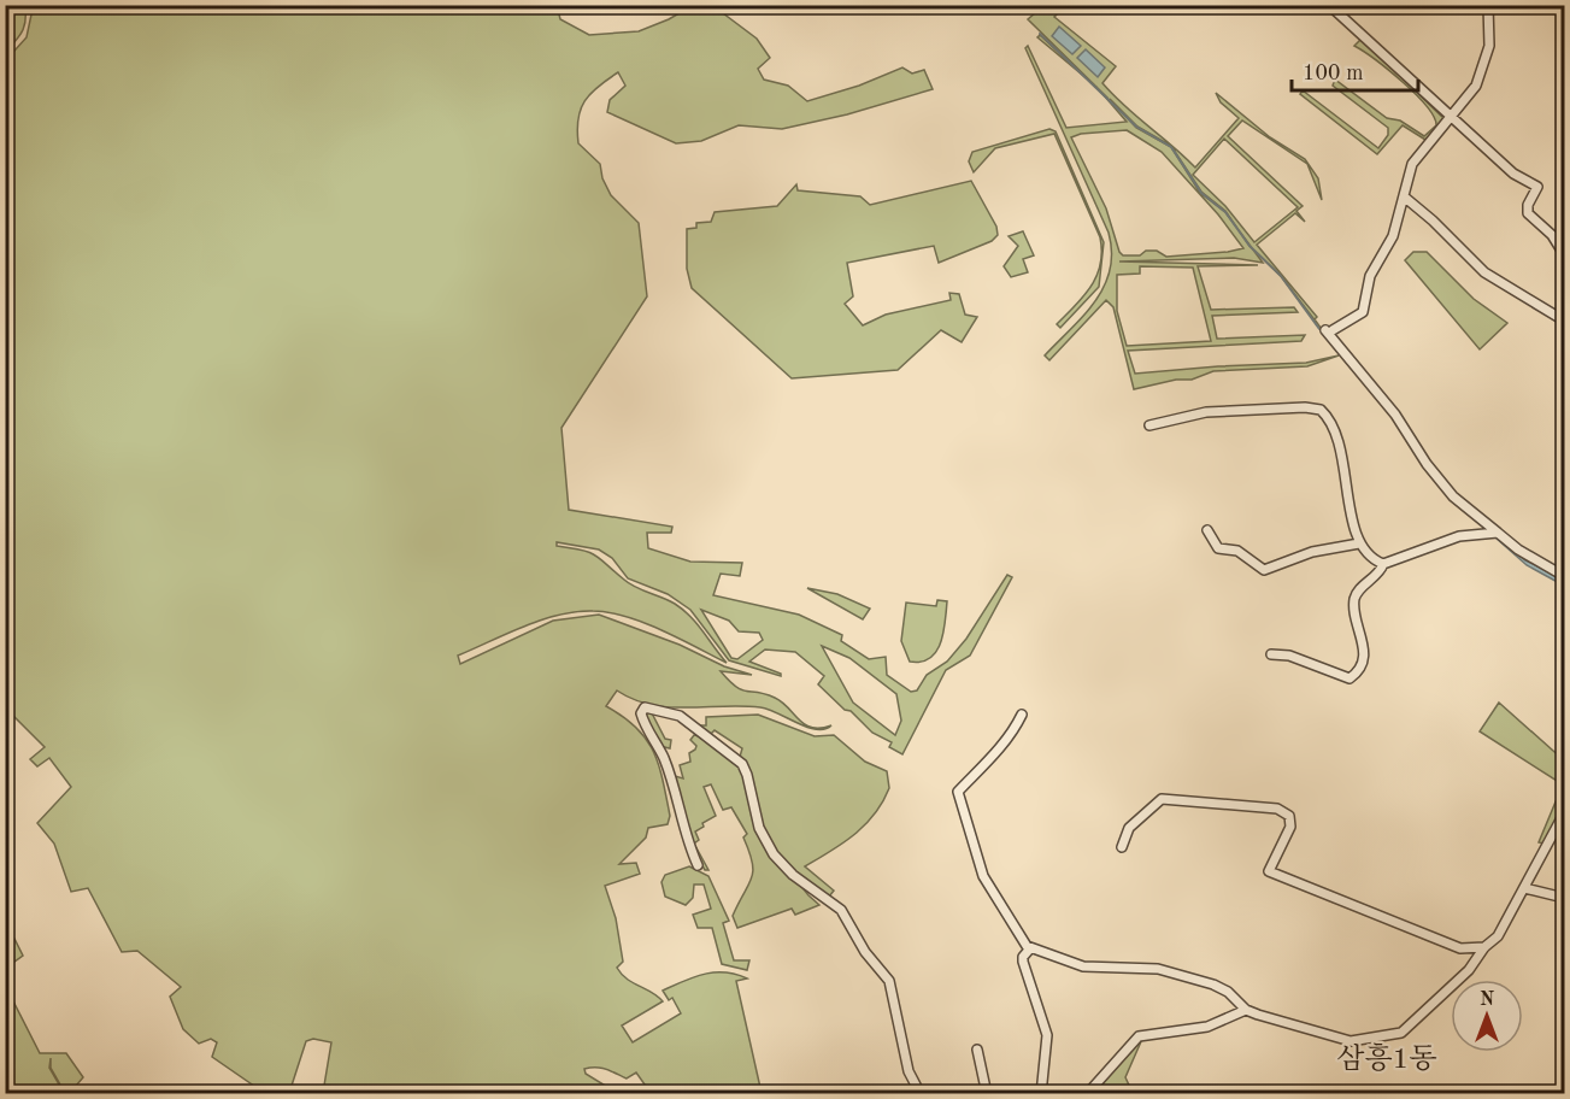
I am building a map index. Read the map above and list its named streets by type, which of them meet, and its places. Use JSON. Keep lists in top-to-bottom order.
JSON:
{
  "districts": ["삼흥1동"],
  "scale_bar": "100 m",
  "north": "top"
}
